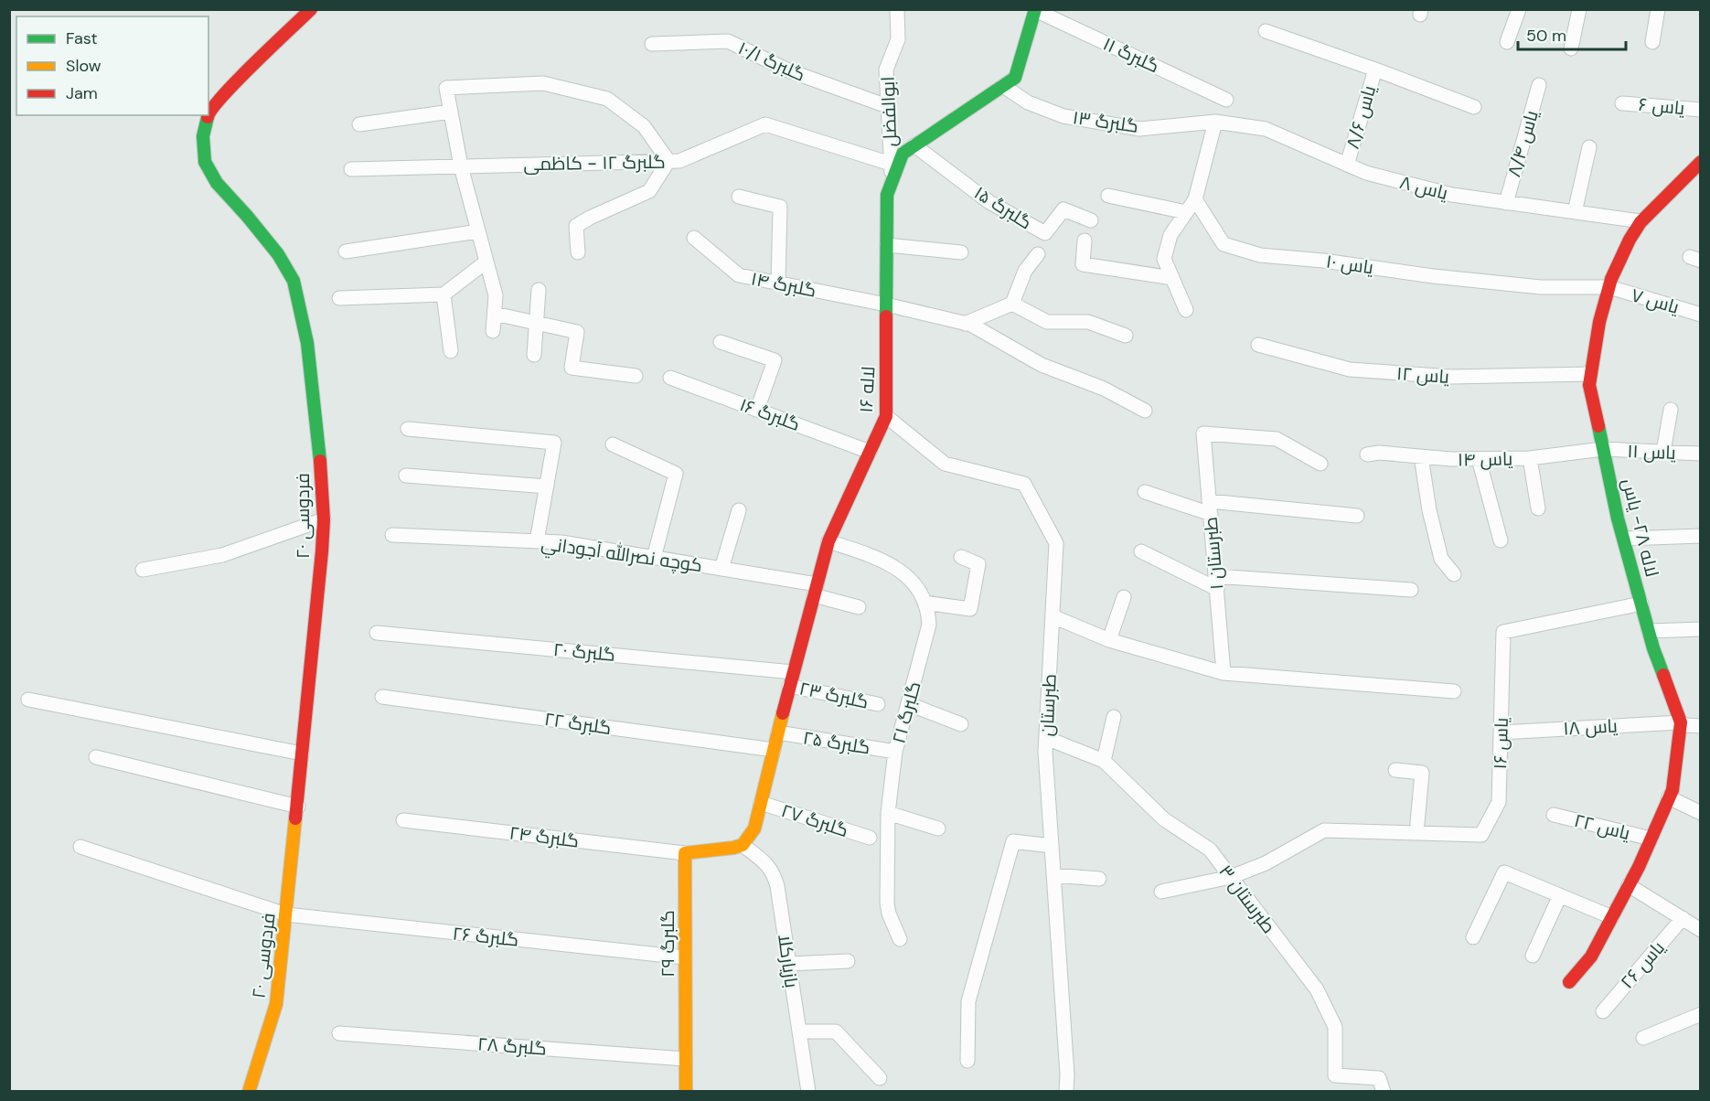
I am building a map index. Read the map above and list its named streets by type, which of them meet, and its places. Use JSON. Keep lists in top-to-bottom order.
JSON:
{
  "streets": {
    "street": [
      "گلبرگ ۱۱",
      "گلبرگ ۱۰/۱",
      "یاس ۶",
      "ابوالفضل",
      "یاس ۸/۶",
      "گلبرگ ۱۳",
      "یاس ۸/۴",
      "گلبرگ ۱۲ - کاظمی",
      "یاس ۸",
      "گلبرگ ۱۵",
      "یاس ۱۰",
      "گلبرگ ۱۴",
      "یاس ۷",
      "یاس ۱۲",
      "لاله ۱۶",
      "گلبرگ ۱۶",
      "یاس ۱۱",
      "یاس ۱۴",
      "فردوسی ۲۰",
      "لاله ۲۸- یاس",
      "طبرستان ۱",
      "كوچه نصرالله آجوداني",
      "گلبرگ ۲۰",
      "گلبرگ ۲۳",
      "طبرستان",
      "گلبرگ ۲۱",
      "گلبرگ ۲۲",
      "یاس ۱۸",
      "گلبرگ ۲۵",
      "یاس ۱۶",
      "گلبرگ ۲۷",
      "یاس ۲۲",
      "گلبرگ ۲۴",
      "طبرستان ۳",
      "گلبرگ ۲۶",
      "گلبرگ ۲۹",
      "بازیارکلا",
      "یاس ۲۶",
      "گلبرگ ۲۸"
    ]
  },
  "crossings": [
    ["گلبرگ ۱۱", "لاله ۱۶"],
    ["گلبرگ ۱۰/۱", "ابوالفضل"],
    ["ابوالفضل", "گلبرگ ۱۲ - کاظمی"],
    ["ابوالفضل", "لاله ۱۶"],
    ["یاس ۸/۶", "یاس ۸"],
    ["گلبرگ ۱۳", "یاس ۸"],
    ["گلبرگ ۱۳", "لاله ۱۶"],
    ["یاس ۸/۴", "یاس ۸"],
    ["یاس ۸", "لاله ۲۸- یاس"],
    ["گلبرگ ۱۵", "لاله ۱۶"],
    ["یاس ۱۰", "یاس ۷"],
    ["یاس ۱۰", "لاله ۲۸- یاس"],
    ["گلبرگ ۱۴", "لاله ۱۶"],
    ["یاس ۷", "لاله ۲۸- یاس"],
    ["یاس ۱۲", "لاله ۲۸- یاس"],
    ["لاله ۱۶", "گلبرگ ۱۶"],
    ["لاله ۱۶", "كوچه نصرالله آجوداني"],
    ["لاله ۱۶", "گلبرگ ۲۰"],
    ["لاله ۱۶", "گلبرگ ۲۳"],
    ["لاله ۱۶", "طبرستان"],
    ["لاله ۱۶", "گلبرگ ۲۱"],
    ["لاله ۱۶", "گلبرگ ۲۲"],
    ["لاله ۱۶", "گلبرگ ۲۵"],
    ["لاله ۱۶", "گلبرگ ۲۷"],
    ["لاله ۱۶", "بازیارکلا"],
    ["یاس ۱۱", "یاس ۱۴"],
    ["یاس ۱۱", "لاله ۲۸- یاس"],
    ["یاس ۱۴", "لاله ۲۸- یاس"],
    ["فردوسی ۲۰", "گلبرگ ۲۶"],
    ["لاله ۲۸- یاس", "یاس ۱۸"],
    ["لاله ۲۸- یاس", "یاس ۱۶"],
    ["لاله ۲۸- یاس", "یاس ۲۲"],
    ["طبرستان", "طبرستان ۳"],
    ["گلبرگ ۲۱", "گلبرگ ۲۵"],
    ["یاس ۱۸", "یاس ۱۶"],
    ["یاس ۱۶", "طبرستان ۳"],
    ["گلبرگ ۲۴", "گلبرگ ۲۹"],
    ["گلبرگ ۲۶", "گلبرگ ۲۹"],
    ["گلبرگ ۲۹", "گلبرگ ۲۸"]
  ],
  "legend": ["Fast", "Slow", "Jam"],
  "scale_bar": "50 m"
}
